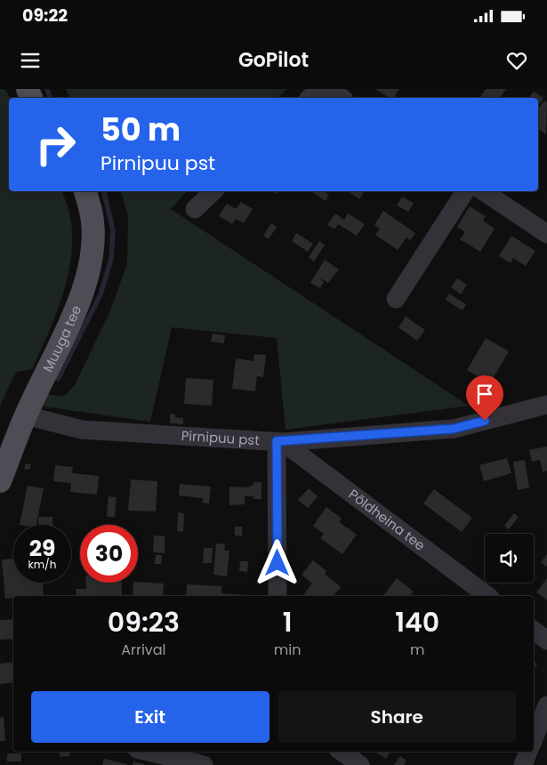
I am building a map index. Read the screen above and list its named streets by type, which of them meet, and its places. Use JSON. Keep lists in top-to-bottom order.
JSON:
{
  "streets": {
    "main road": ["Muuga tee"],
    "street": ["Pirnipuu pst", "Põldheina tee"]
  },
  "crossings": [
    ["Muuga tee", "Pirnipuu pst"],
    ["Pirnipuu pst", "Põldheina tee"]
  ],
  "page": {
    "status": "09:22",
    "header": "GoPilot",
    "turn": ["50 m", "Pirnipuu pst"],
    "speed": "29 km/h",
    "limit": "30",
    "eta": [
      "09:23",
      "Arrival",
      "1",
      "min",
      "140",
      "m"
    ],
    "buttons": ["Exit", "Share"]
  }
}
